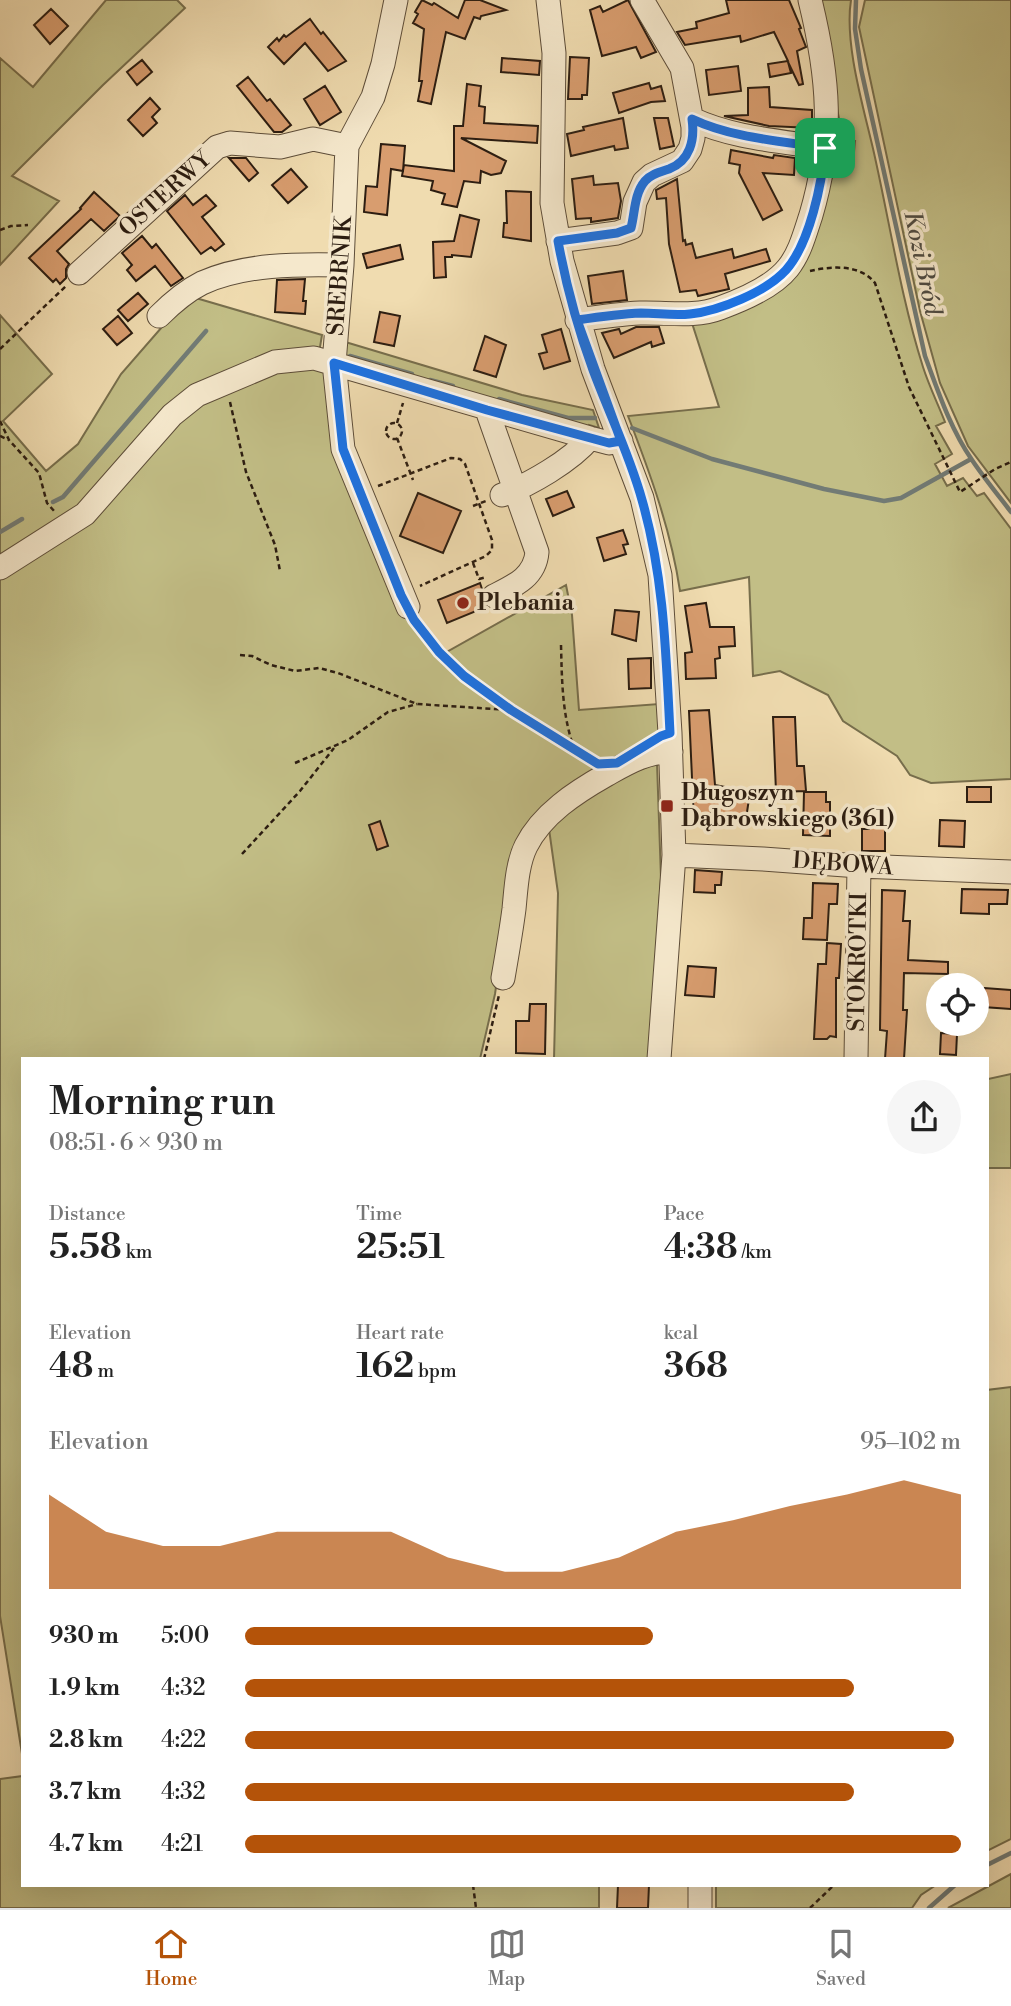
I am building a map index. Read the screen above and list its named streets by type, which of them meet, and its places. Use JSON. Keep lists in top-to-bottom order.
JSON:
{
  "streets": {
    "street": [
      "OSTERWY",
      "SREBRNIK",
      "DĘBOWA",
      "STOKROTKI"
    ]
  },
  "crossings": [
    ["OSTERWY", "SREBRNIK"],
    ["DĘBOWA", "STOKROTKI"]
  ],
  "water": ["Kozi Bród"],
  "places": {
    "other": ["Plebania"],
    "transit": ["Długoszyn Dąbrowskiego (361)"]
  },
  "page": {
    "heading": ["Morning run", "08:51 · 6 × 930 m"],
    "stats": [
      ["Distance", "5.58 km"],
      ["Time", "25:51"],
      ["Pace", "4:38 /km"],
      ["Elevation", "48 m"],
      ["Heart rate", "162 bpm"],
      ["kcal", "368"]
    ],
    "chart": ["Elevation", "95–102 m"],
    "list": [
      {
        "name": "930 m",
        "note": "5:00"
      },
      {
        "name": "1.9 km",
        "note": "4:32"
      },
      {
        "name": "2.8 km",
        "note": "4:22"
      },
      {
        "name": "3.7 km",
        "note": "4:32"
      },
      {
        "name": "4.7 km",
        "note": "4:21"
      }
    ],
    "tabs": ["Home", "Map", "Saved"]
  }
}
